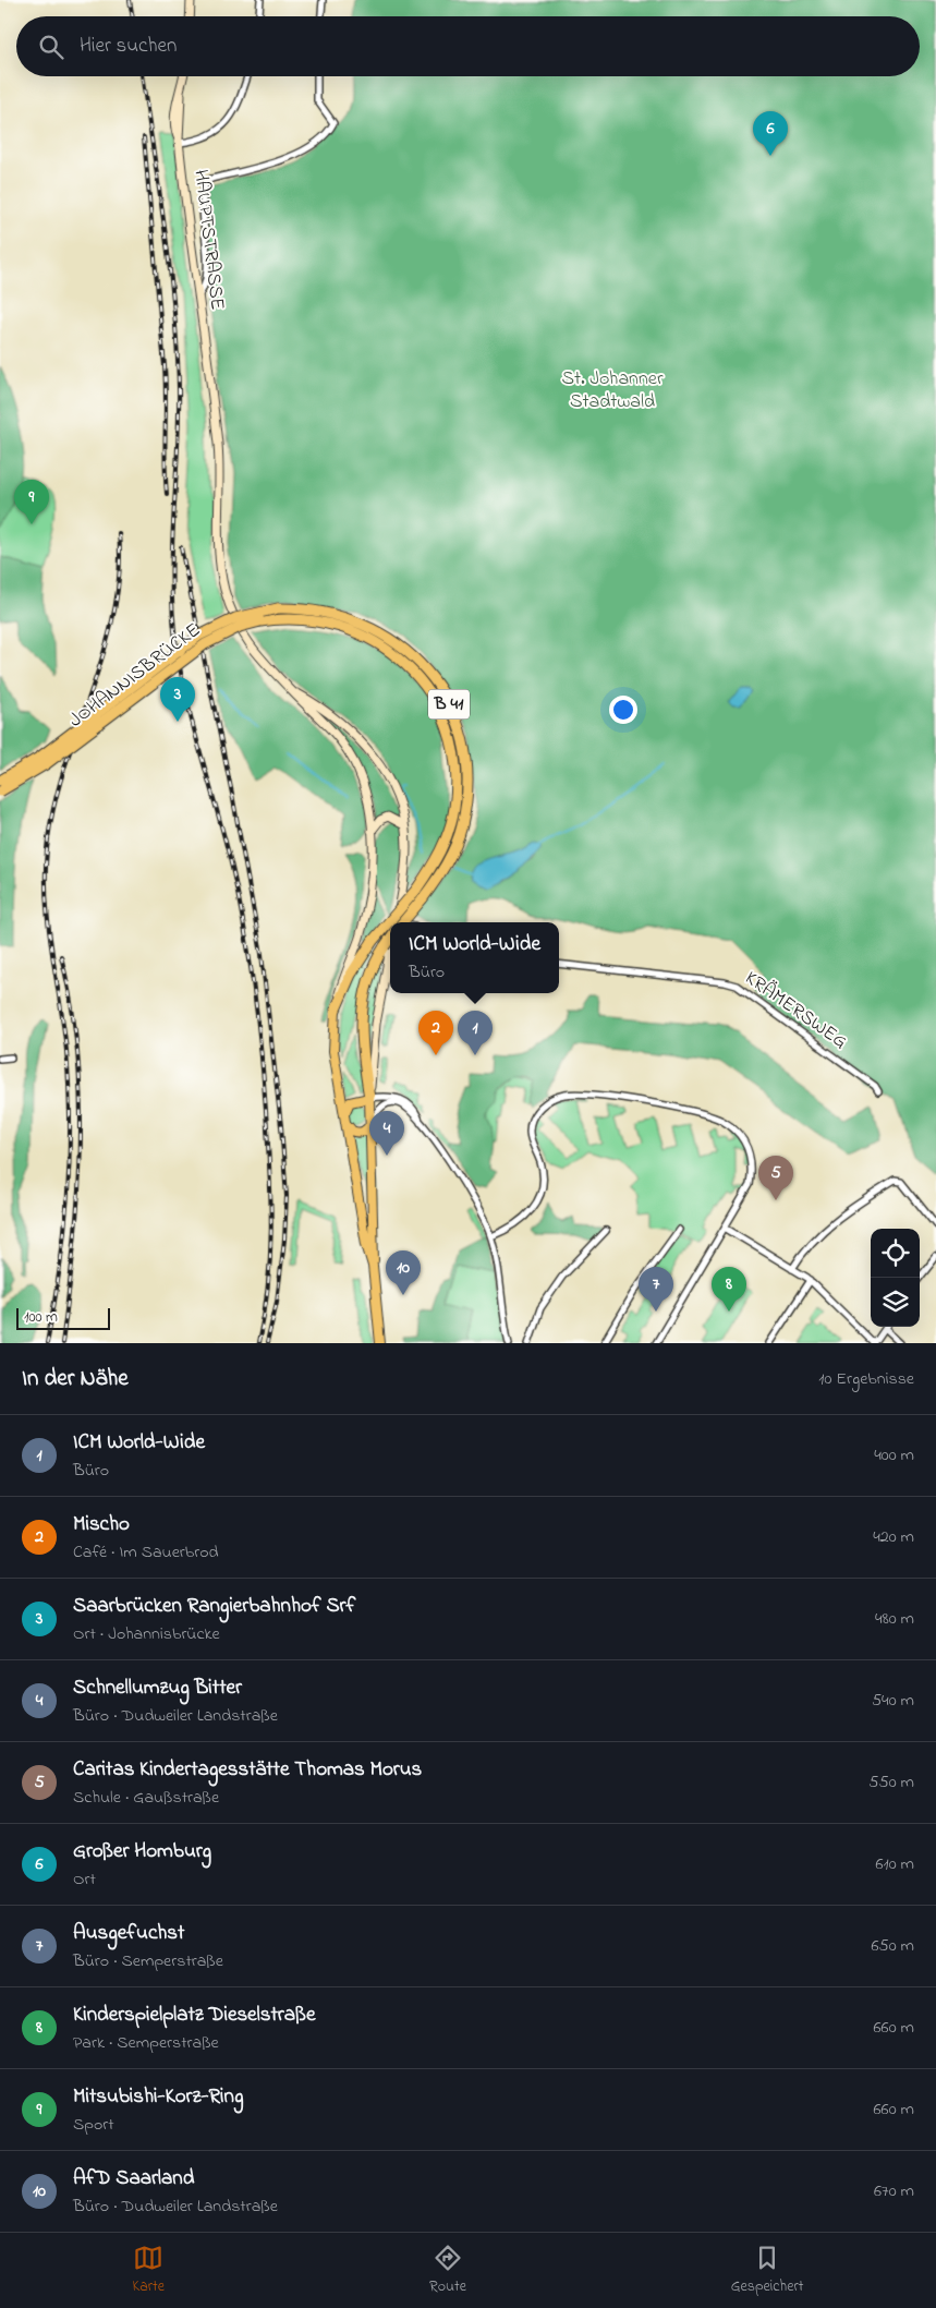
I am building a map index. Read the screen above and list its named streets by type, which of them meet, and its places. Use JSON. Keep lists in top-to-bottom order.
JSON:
{
  "streets": {
    "highway": ["JOHANNISBRÜCKE", "B 41"],
    "main road": ["HAUPTSTRASSE"],
    "street": ["KRÄMERSWEG"]
  },
  "parks": ["St. Johanner Stadtwald"],
  "scale_bar": "100 m",
  "page": {
    "search": "Hier suchen",
    "pins": [
      "6",
      "9",
      "3",
      "1",
      "2",
      "4",
      "5",
      "10",
      "7",
      "8"
    ],
    "popup": ["ICM World-Wide", "Büro"],
    "scale": "100 m",
    "heading": ["In der Nähe", "10 Ergebnisse"],
    "list": [
      {
        "mark": "1",
        "name": "ICM World-Wide",
        "note": "Büro",
        "value": "400 m"
      },
      {
        "mark": "2",
        "name": "Mischo",
        "note": "Café · Im Sauerbrod",
        "value": "420 m"
      },
      {
        "mark": "3",
        "name": "Saarbrücken Rangierbahnhof Srf",
        "note": "Ort · Johannisbrücke",
        "value": "480 m"
      },
      {
        "mark": "4",
        "name": "Schnellumzug Bitter",
        "note": "Büro · Dudweiler Landstraße",
        "value": "540 m"
      },
      {
        "mark": "5",
        "name": "Caritas Kindertagesstätte Thomas Morus",
        "note": "Schule · Gaußstraße",
        "value": "550 m"
      },
      {
        "mark": "6",
        "name": "Großer Homburg",
        "note": "Ort",
        "value": "610 m"
      },
      {
        "mark": "7",
        "name": "Ausgefuchst",
        "note": "Büro · Semperstraße",
        "value": "650 m"
      },
      {
        "mark": "8",
        "name": "Kinderspielplatz Dieselstraße",
        "note": "Park · Semperstraße",
        "value": "660 m"
      },
      {
        "mark": "9",
        "name": "Mitsubishi-Korz-Ring",
        "note": "Sport",
        "value": "660 m"
      },
      {
        "mark": "10",
        "name": "AfD Saarland",
        "note": "Büro · Dudweiler Landstraße",
        "value": "670 m"
      }
    ],
    "nav": ["Karte", "Route", "Gespeichert"]
  }
}
